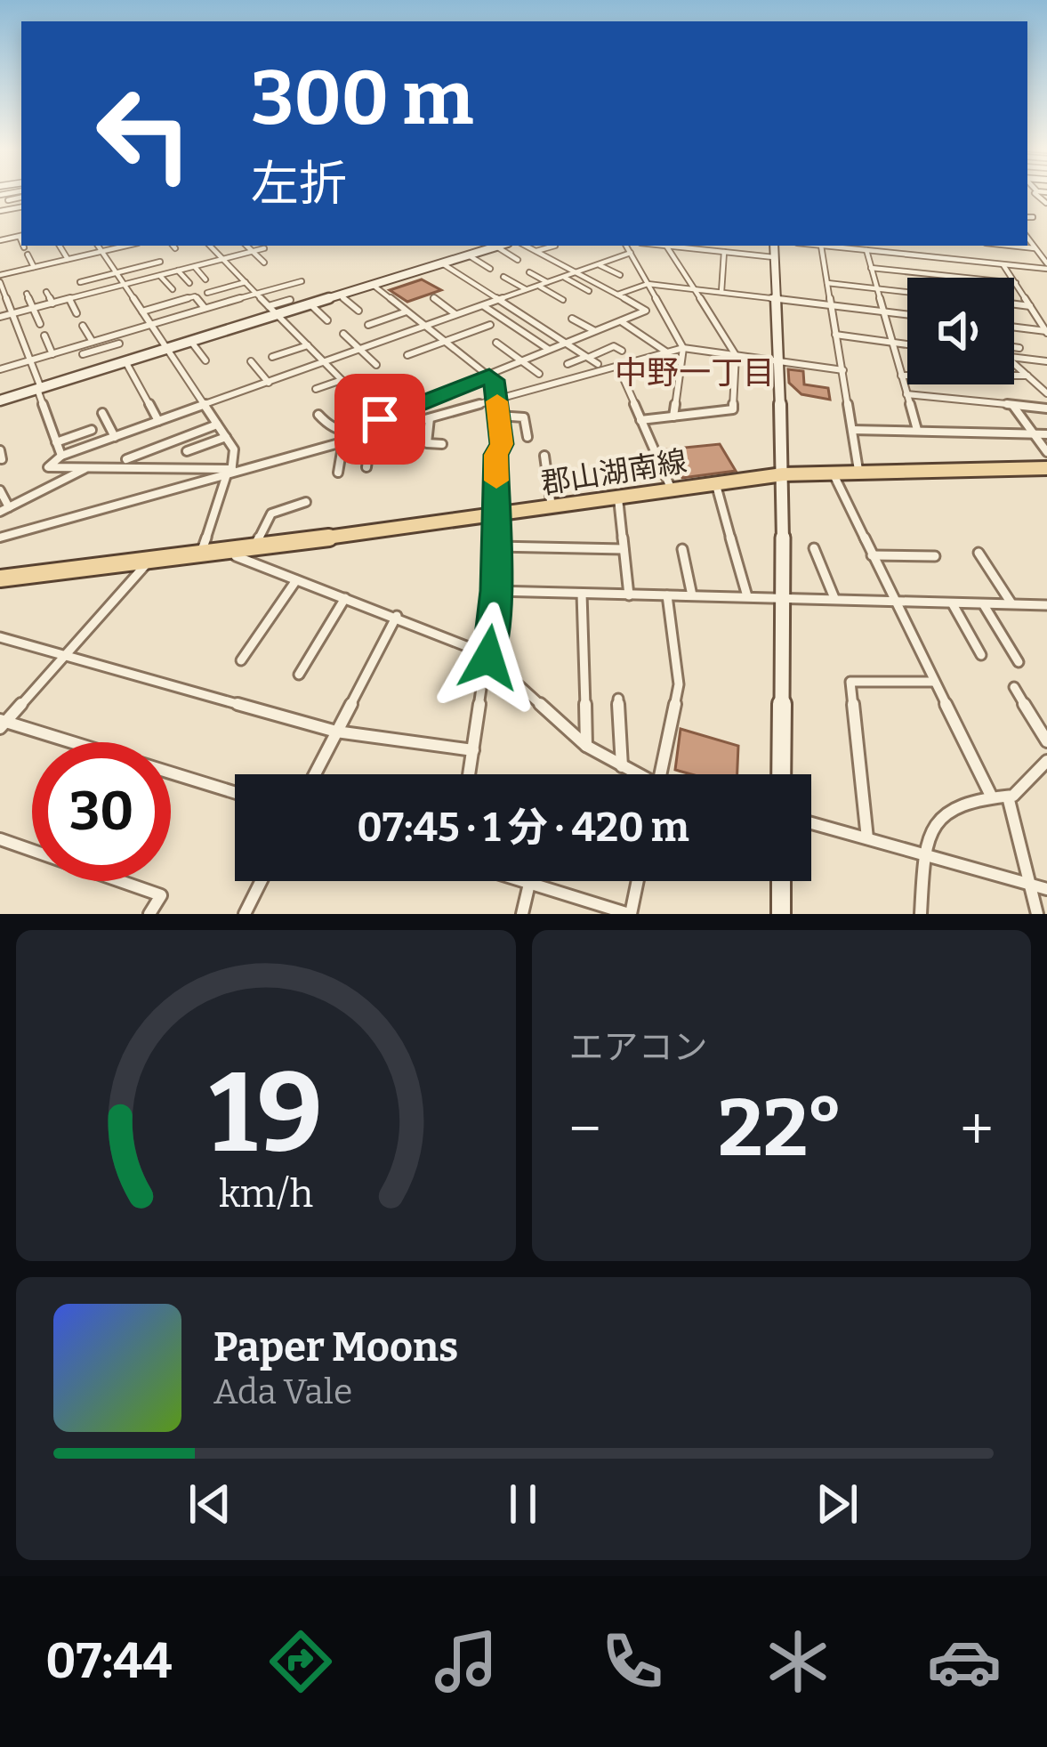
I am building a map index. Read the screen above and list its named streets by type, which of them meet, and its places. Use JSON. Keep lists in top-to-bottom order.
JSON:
{
  "streets": {
    "main road": ["郡山湖南線"]
  },
  "districts": ["中野一丁目"],
  "page": {
    "turn": ["300 m", "左折"],
    "limit": "30",
    "trip": "07:45 · 1 分 · 420 m",
    "tile": "エアコン",
    "heat": ["−", "22°", "+"],
    "song": ["Paper Moons", "Ada Vale"],
    "tabs": "07:44",
    "gauge": ["19", "km/h"]
  }
}
